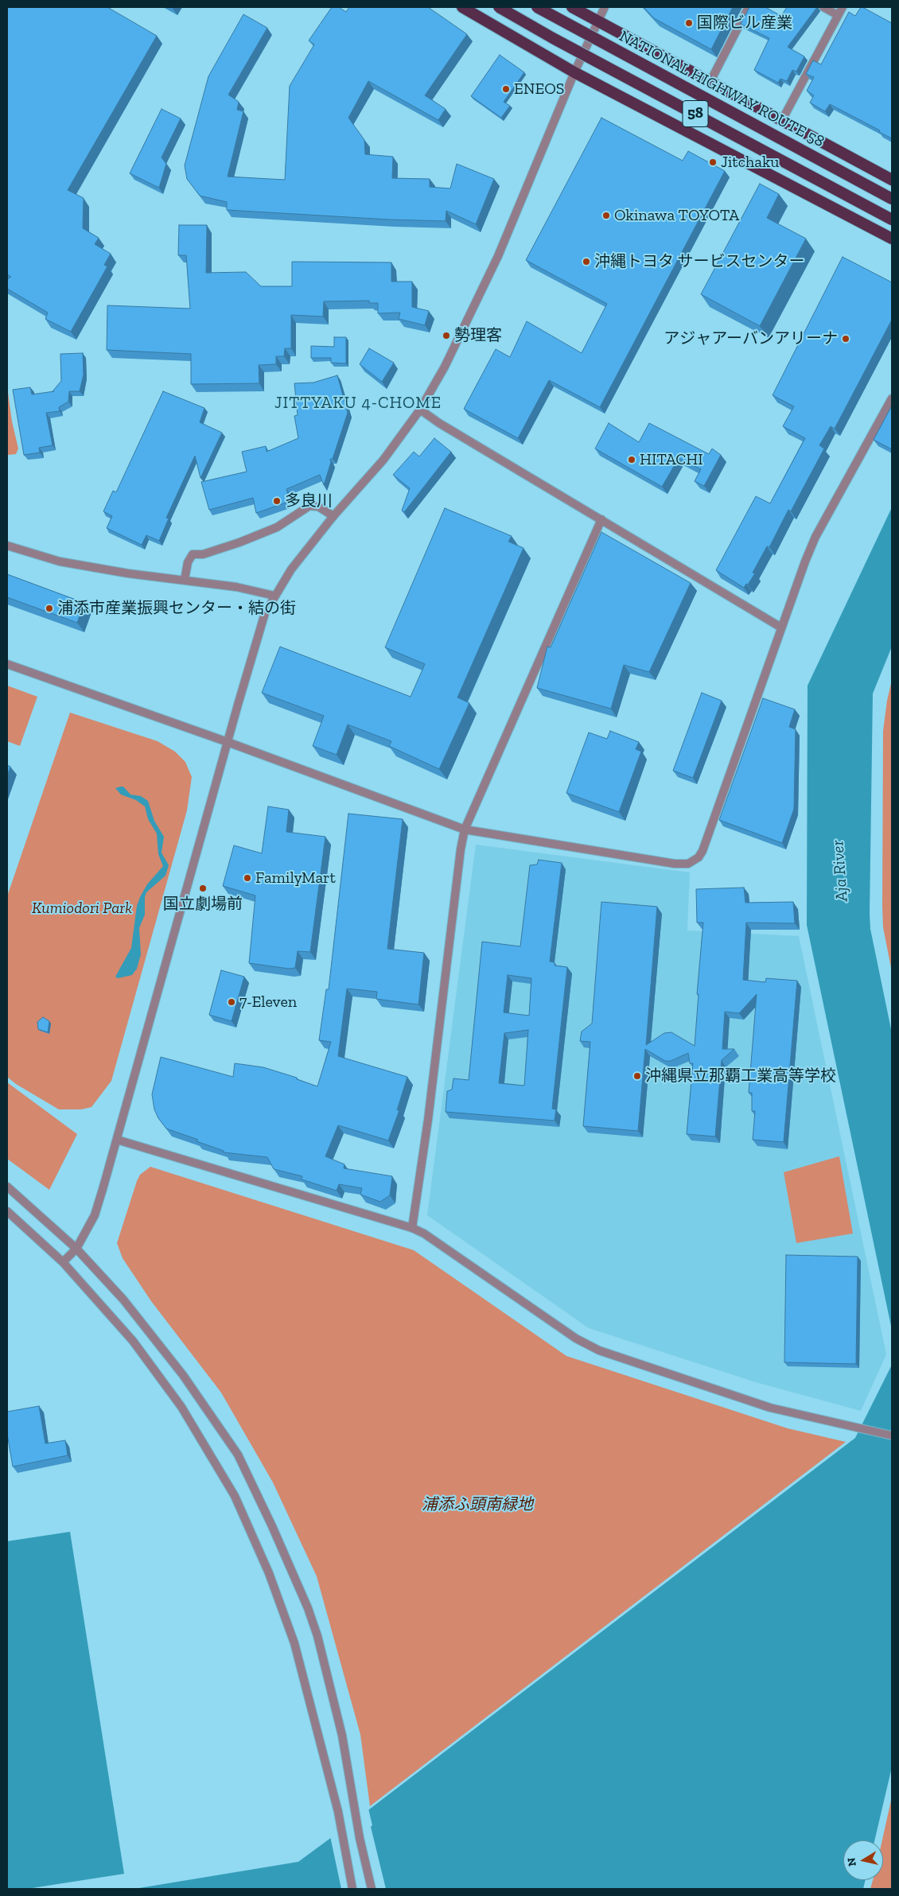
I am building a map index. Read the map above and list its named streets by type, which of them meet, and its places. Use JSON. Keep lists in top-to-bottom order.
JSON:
{
  "streets": {
    "highway": ["NATIONAL HIGHWAY ROUTE 58", "58"]
  },
  "districts": ["JITTYAKU 4-CHOME"],
  "water": ["Aja River"],
  "parks": ["Kumiodori Park", "浦添ふ頭南緑地"],
  "places": [
    "国際ビル産業",
    "ENEOS",
    "Jitchaku",
    "Okinawa TOYOTA",
    "沖縄トヨタ サービスセンター",
    "勢理客",
    "アジャアーバンアリーナ",
    "HITACHI",
    "多良川",
    "浦添市産業振興センター・結の街",
    "FamilyMart",
    "国立劇場前",
    "7-Eleven",
    "沖縄県立那覇工業高等学校"
  ],
  "north": "left"
}
